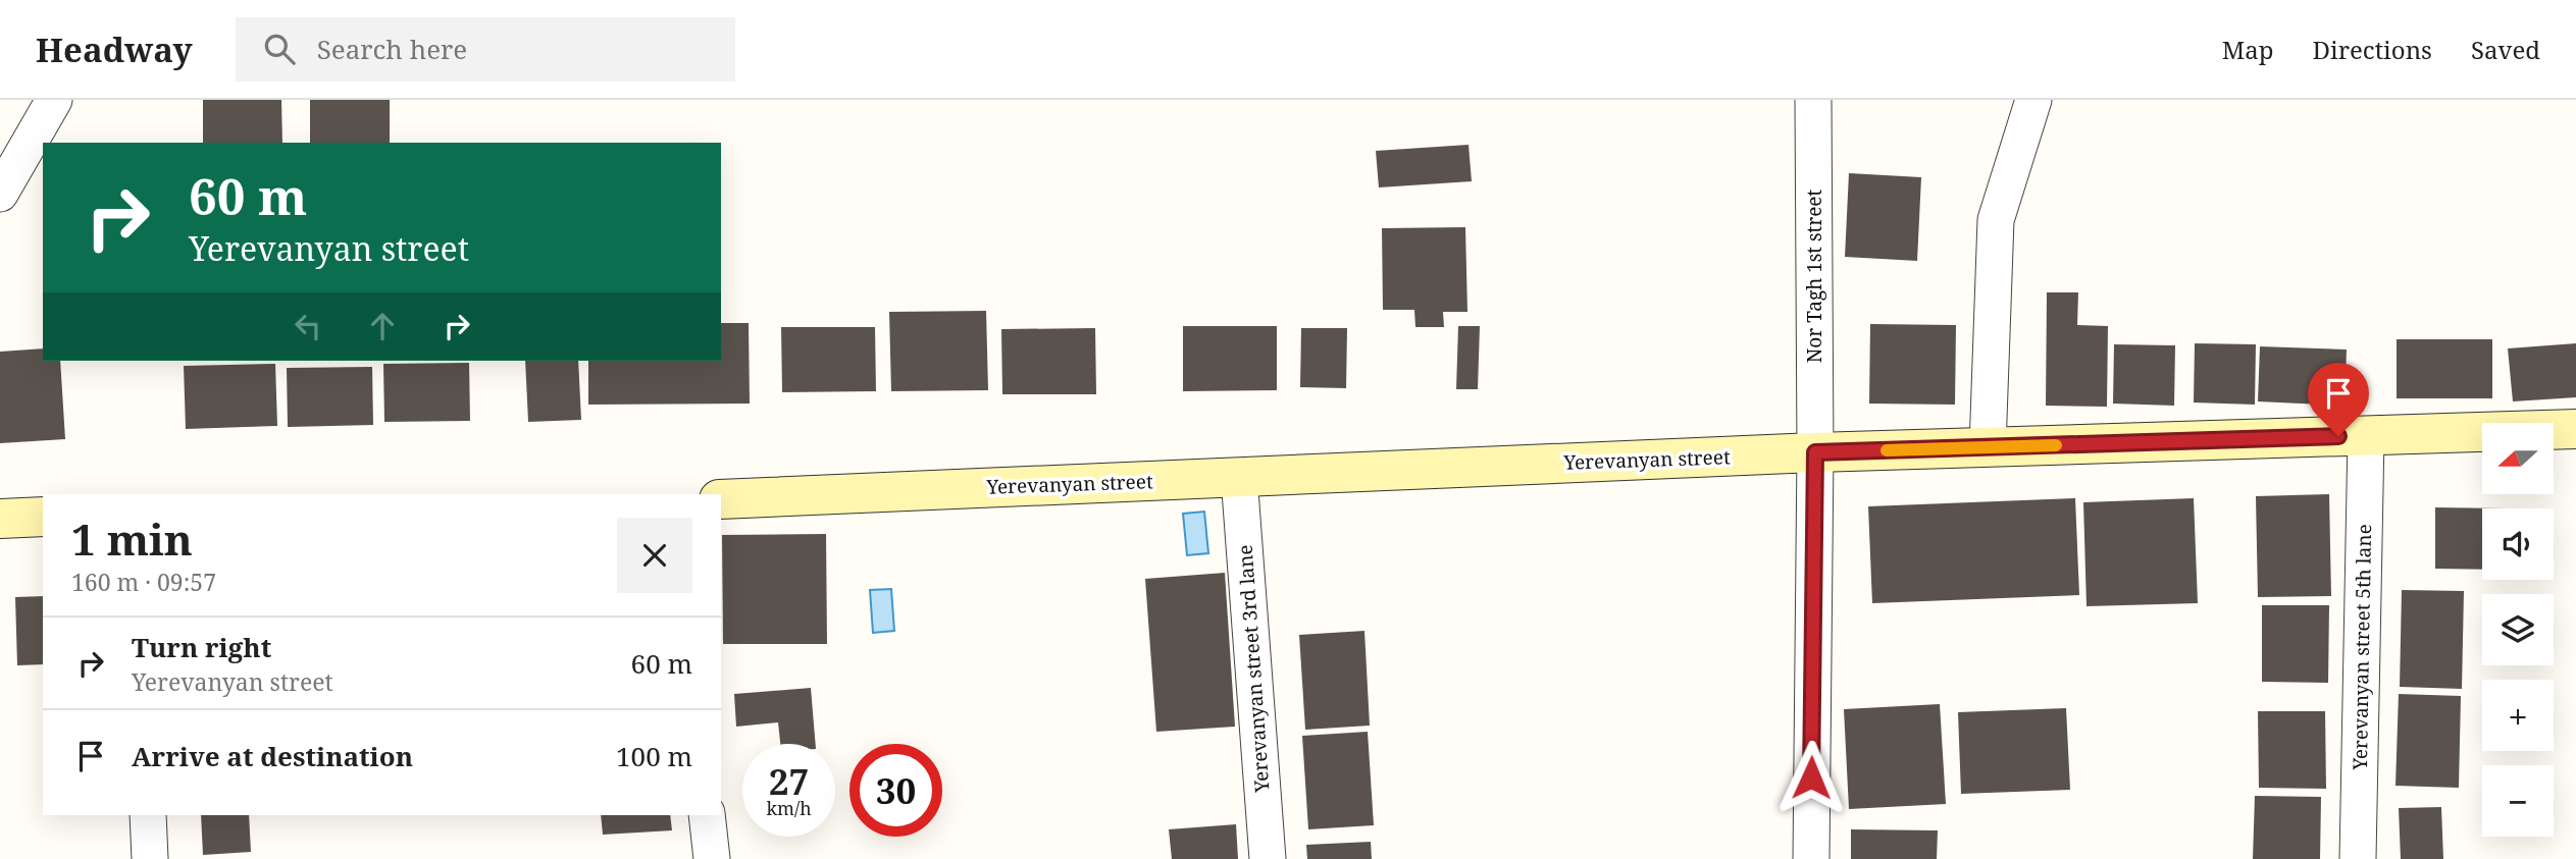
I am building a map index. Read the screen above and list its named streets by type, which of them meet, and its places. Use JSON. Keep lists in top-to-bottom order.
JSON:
{
  "streets": {
    "main road": ["Yerevanyan street"],
    "street": ["Nor Tagh 1st street", "Yerevanyan street 5th lane", "Yerevanyan street 3rd lane"]
  },
  "crossings": [
    ["Nor Tagh 1st street", "Yerevanyan street"],
    ["Yerevanyan street", "Yerevanyan street 5th lane"],
    ["Yerevanyan street", "Yerevanyan street 3rd lane"]
  ],
  "north": "left",
  "page": {
    "header": "Headway",
    "search": "Search here",
    "nav": ["Map", "Directions", "Saved"],
    "turn": ["60 m", "Yerevanyan street"],
    "map_buttons": ["+", "−"],
    "heading": ["1 min", "160 m · 09:57"],
    "list": [
      {
        "name": "Turn right",
        "note": "Yerevanyan street",
        "value": "60 m"
      },
      {
        "name": "Arrive at destination",
        "value": "100 m"
      }
    ],
    "speed": "27 km/h",
    "limit": "30"
  }
}
